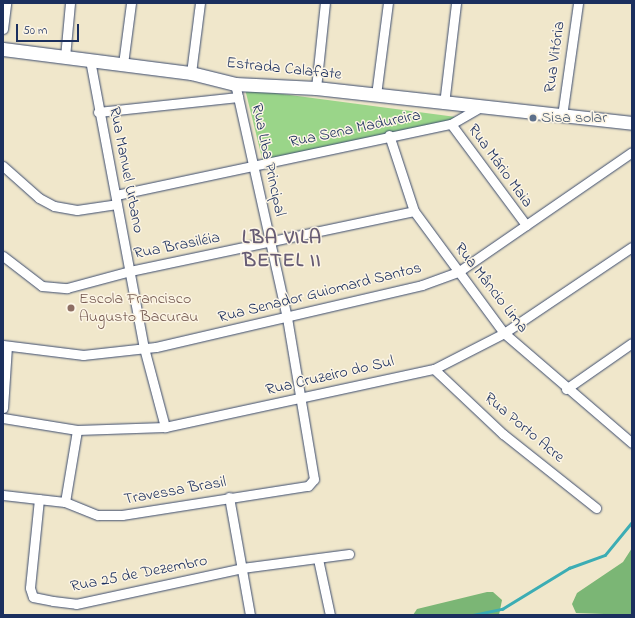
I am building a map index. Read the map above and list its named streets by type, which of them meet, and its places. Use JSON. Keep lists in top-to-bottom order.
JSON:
{
  "streets": {
    "street": [
      "Rua Vitória",
      "Estrada Calafate",
      "Rua Sena Madureira",
      "Rua Liba Principal",
      "Rua Mário Maia",
      "Rua Manuel Urbano",
      "Rua Brasiléia",
      "Rua Mâncio Lima",
      "Rua Senador Guiomard Santos",
      "Rua Cruzeiro do Sul",
      "Rua Porto Acre",
      "Travessa Brasil",
      "Rua 25 de Dezembro"
    ]
  },
  "crossings": [
    ["Rua Vitória", "Estrada Calafate"],
    ["Estrada Calafate", "Rua Sena Madureira"],
    ["Estrada Calafate", "Rua Liba Principal"],
    ["Estrada Calafate", "Rua Manuel Urbano"],
    ["Rua Sena Madureira", "Rua Liba Principal"],
    ["Rua Sena Madureira", "Rua Mário Maia"],
    ["Rua Sena Madureira", "Rua Manuel Urbano"],
    ["Rua Sena Madureira", "Rua Mâncio Lima"],
    ["Rua Liba Principal", "Rua Brasiléia"],
    ["Rua Liba Principal", "Rua Senador Guiomard Santos"],
    ["Rua Liba Principal", "Rua Cruzeiro do Sul"],
    ["Rua Liba Principal", "Travessa Brasil"],
    ["Rua Mário Maia", "Rua Senador Guiomard Santos"],
    ["Rua Manuel Urbano", "Rua Brasiléia"],
    ["Rua Manuel Urbano", "Rua Senador Guiomard Santos"],
    ["Rua Manuel Urbano", "Rua Cruzeiro do Sul"],
    ["Rua Brasiléia", "Rua Mâncio Lima"],
    ["Rua Mâncio Lima", "Rua Senador Guiomard Santos"],
    ["Rua Mâncio Lima", "Rua Cruzeiro do Sul"],
    ["Rua Cruzeiro do Sul", "Rua Porto Acre"],
    ["Travessa Brasil", "Rua 25 de Dezembro"]
  ],
  "districts": ["LBA VILA BETEL II"],
  "places": ["Sisa solar", "Escola Francisco Augusto Bacurau"],
  "scale_bar": "50 m"
}
